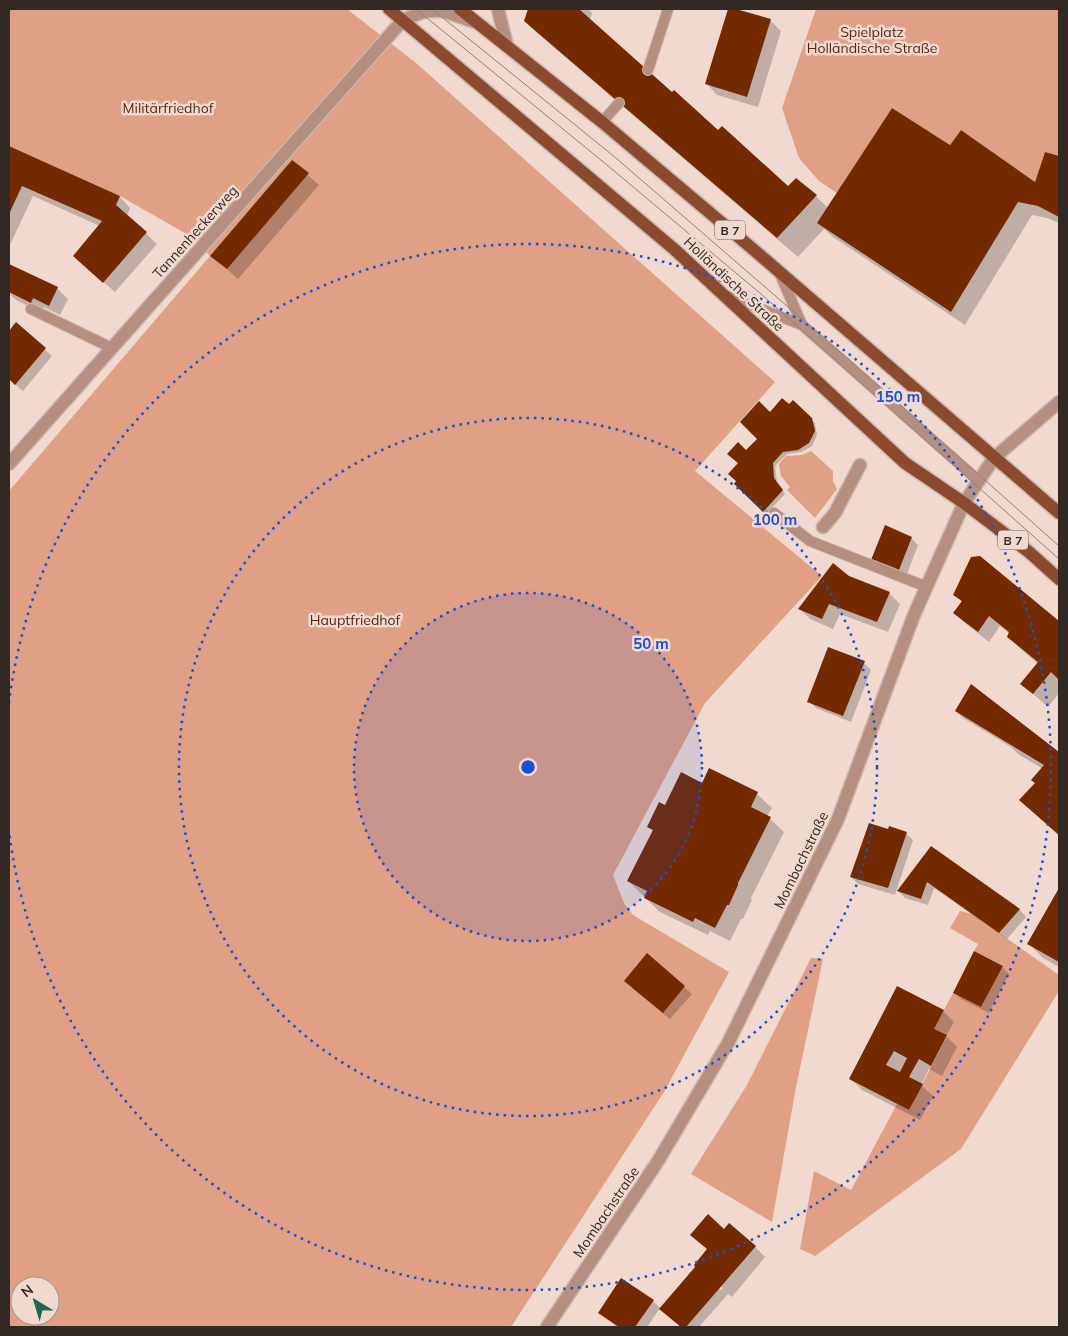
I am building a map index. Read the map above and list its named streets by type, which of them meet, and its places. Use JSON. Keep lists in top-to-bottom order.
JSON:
{
  "streets": {
    "main road": ["B 7", "Holländische Straße"],
    "street": ["Tannenheckerweg", "Mombachstraße"]
  },
  "crossings": [
    ["B 7", "Mombachstraße"],
    ["Tannenheckerweg", "Holländische Straße"],
    ["Holländische Straße", "Mombachstraße"]
  ],
  "parks": ["Spielplatz Holländische Straße", "Militärfriedhof", "Hauptfriedhof"],
  "north": "top left",
  "rings": ["150 m", "100 m", "50 m"]
}
